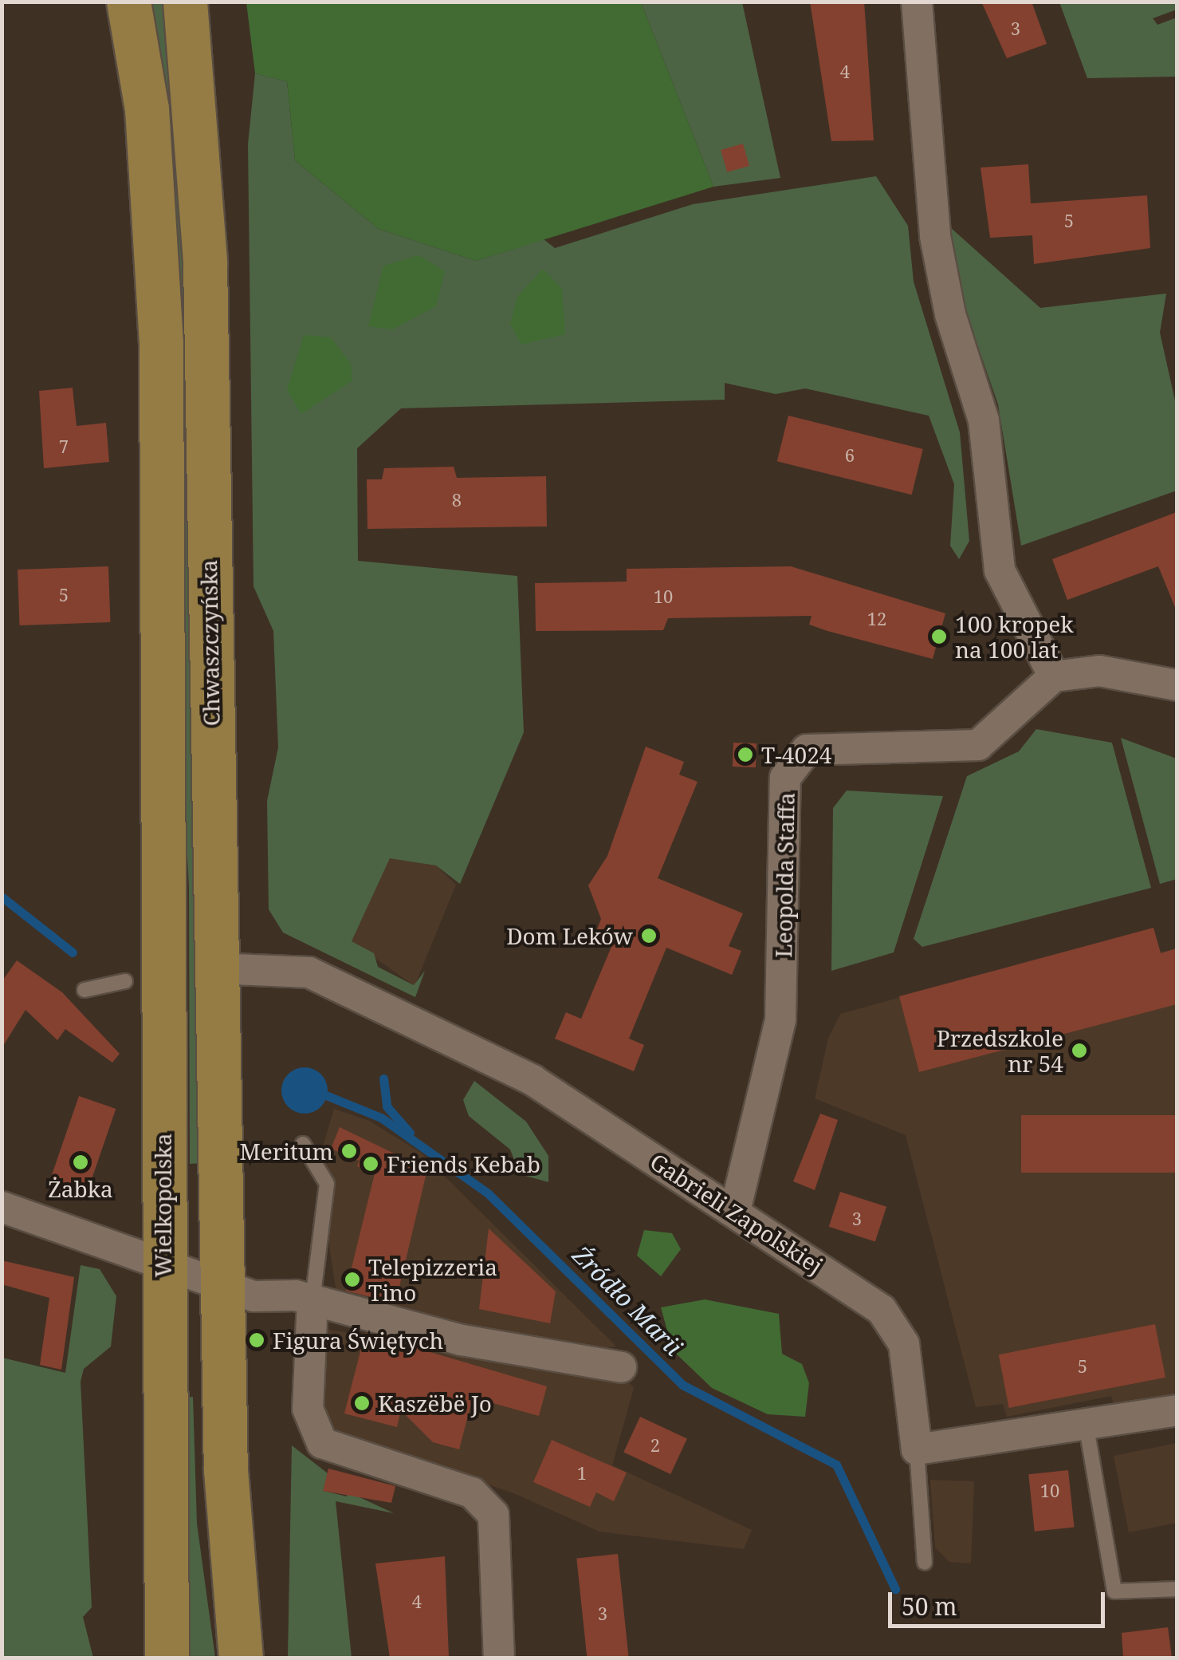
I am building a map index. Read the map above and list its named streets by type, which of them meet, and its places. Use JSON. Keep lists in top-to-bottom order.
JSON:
{
  "streets": {
    "main road": ["Chwaszczyńska", "Wielkopolska"],
    "street": ["Leopolda Staffa", "Gabrieli Zapolskiej"]
  },
  "crossings": [
    ["Chwaszczyńska", "Gabrieli Zapolskiej"],
    ["Leopolda Staffa", "Gabrieli Zapolskiej"]
  ],
  "water": ["Źródło Marii"],
  "places": [
    "100 kropek na 100 lat",
    "T-4024",
    "Dom Leków",
    "Przedszkole nr 54",
    "Meritum",
    "Żabka",
    "Friends Kebab",
    "Telepizzeria Tino",
    "Figura Świętych",
    "Kaszëbë Jo"
  ],
  "house_numbers": [
    "3",
    "4",
    "5",
    "7",
    "6",
    "8",
    "5",
    "10",
    "12",
    "3",
    "5",
    "2",
    "1",
    "10",
    "4",
    "3"
  ],
  "scale_bar": "50 m"
}
